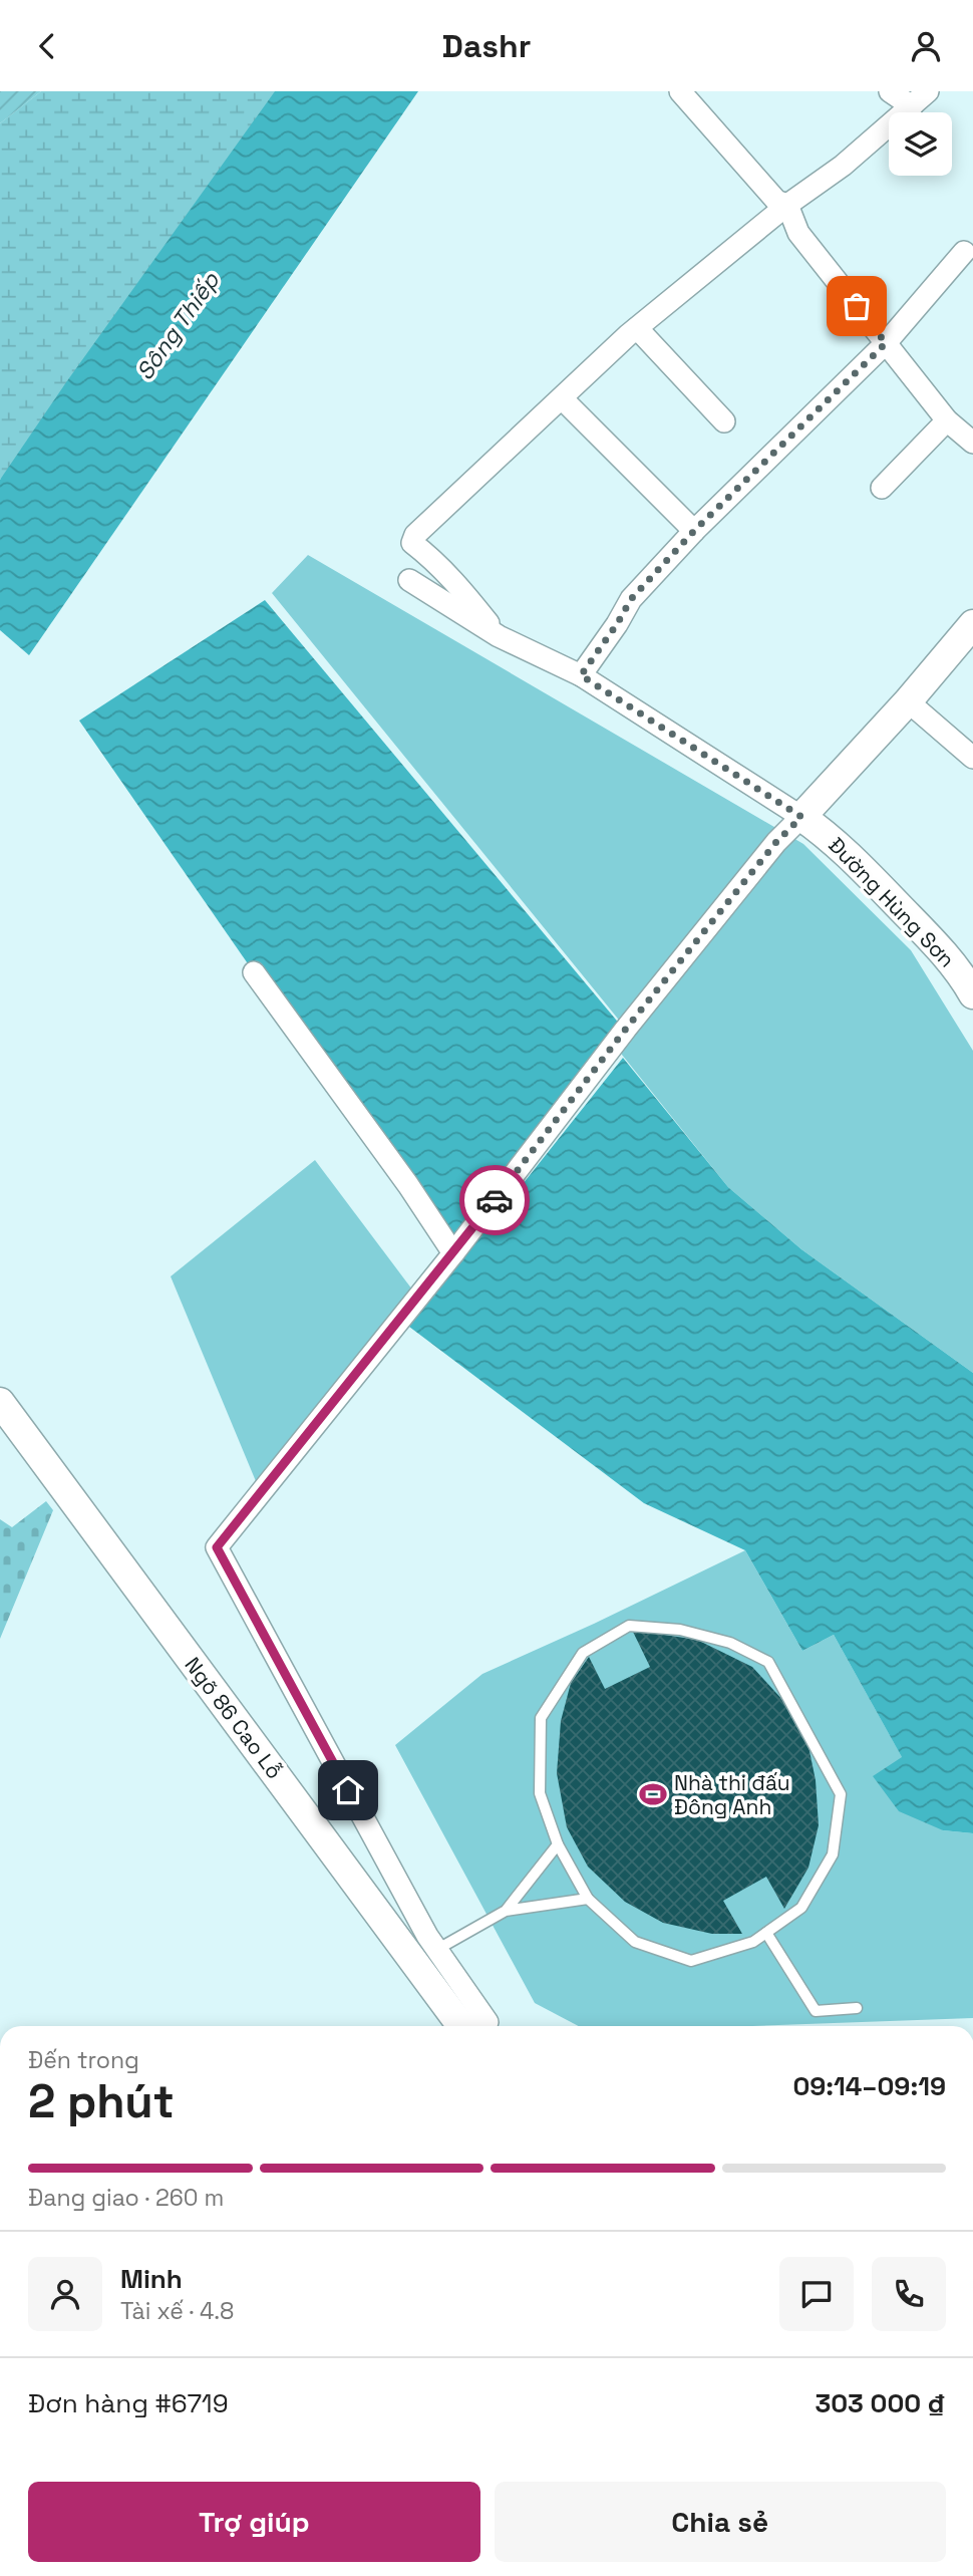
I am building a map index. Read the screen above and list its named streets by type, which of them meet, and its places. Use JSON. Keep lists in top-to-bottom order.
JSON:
{
  "streets": {
    "street": ["Đường Hùng Sơn", "Ngõ 86 Cao Lỗ"]
  },
  "water": ["Sông Thiếp"],
  "places": {
    "sports": ["Nhà thi đấu Đông Anh"]
  },
  "page": {
    "header": "Dashr",
    "heading": ["2 phút", "Đến trong", "09:14–09:19"],
    "panel": [
      "Minh",
      "Tài xế · 4.8",
      "Đơn hàng #6719",
      "303 000 ₫"
    ],
    "bar": "Đang giao · 260 m",
    "buttons": ["Trợ giúp", "Chia sẻ"]
  }
}
